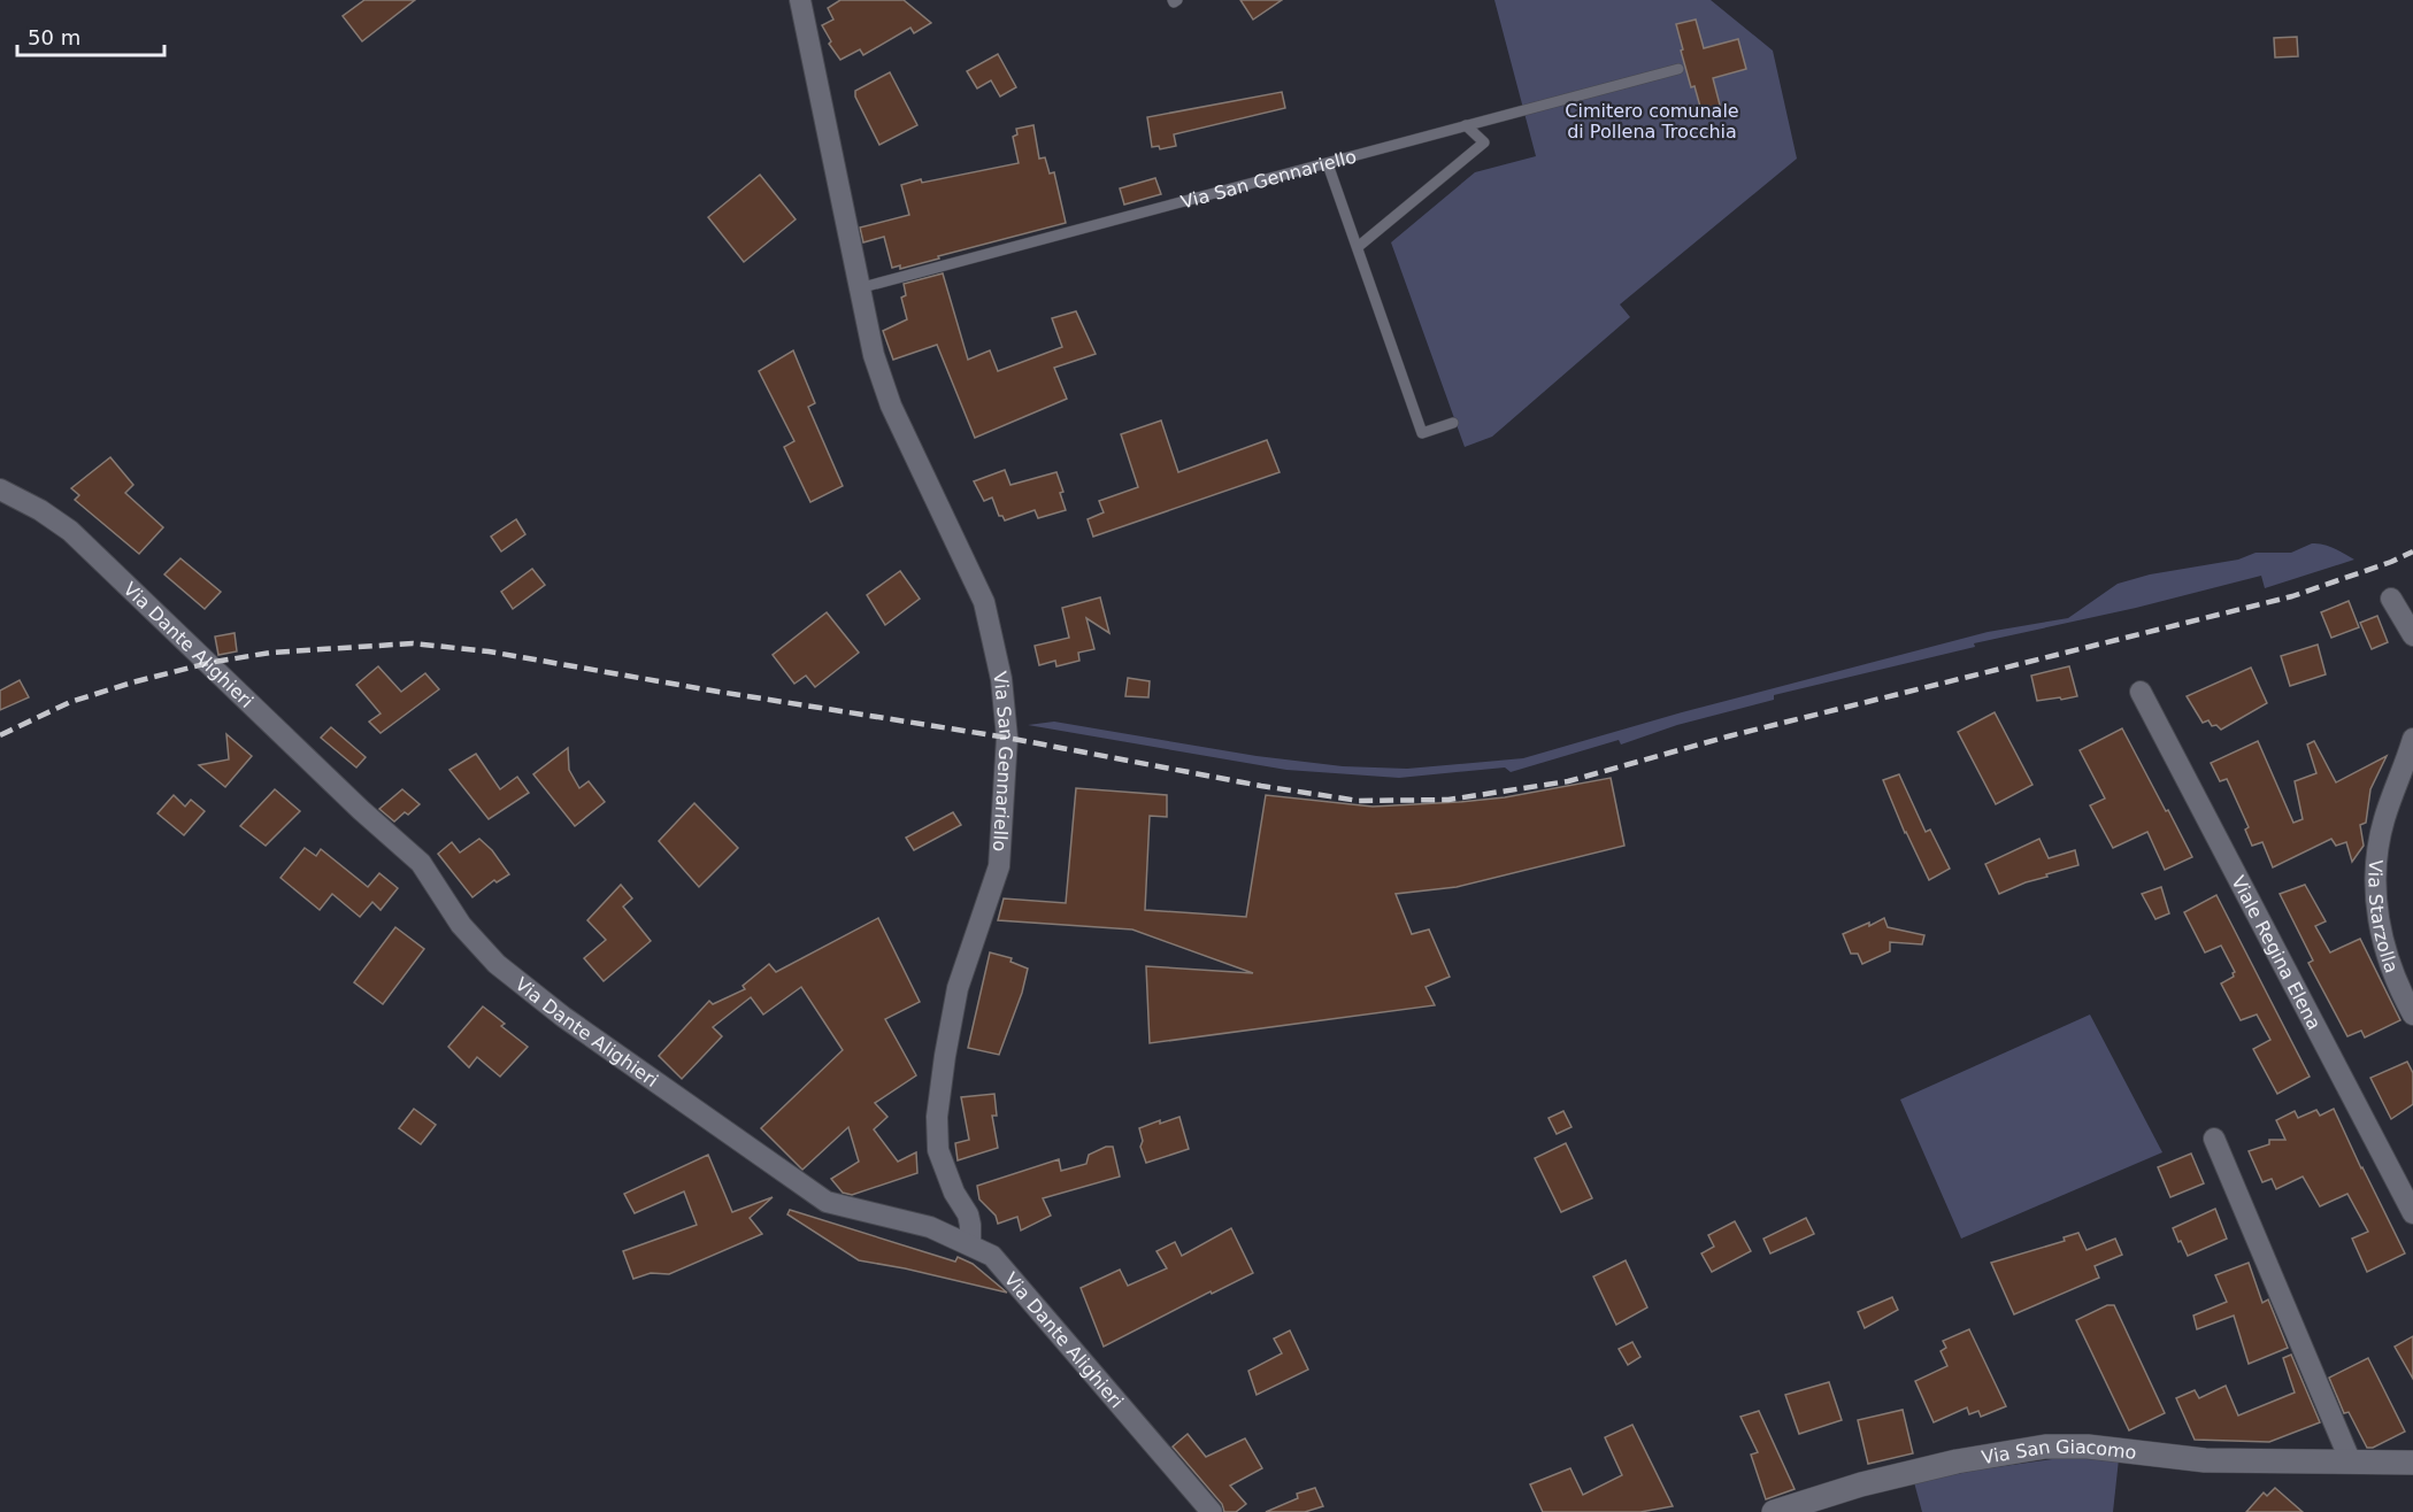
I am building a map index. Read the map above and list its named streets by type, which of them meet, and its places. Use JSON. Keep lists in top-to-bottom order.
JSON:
{
  "streets": {
    "street": [
      "Via San Gennariello",
      "Via Dante Alighieri",
      "Via Starzolla",
      "Viale Regina Elena",
      "Via San Giacomo"
    ]
  },
  "crossings": [
    ["Via San Gennariello", "Via Dante Alighieri"]
  ],
  "parks": ["Cimitero comunale di Pollena Trocchia"],
  "scale_bar": "50 m"
}
